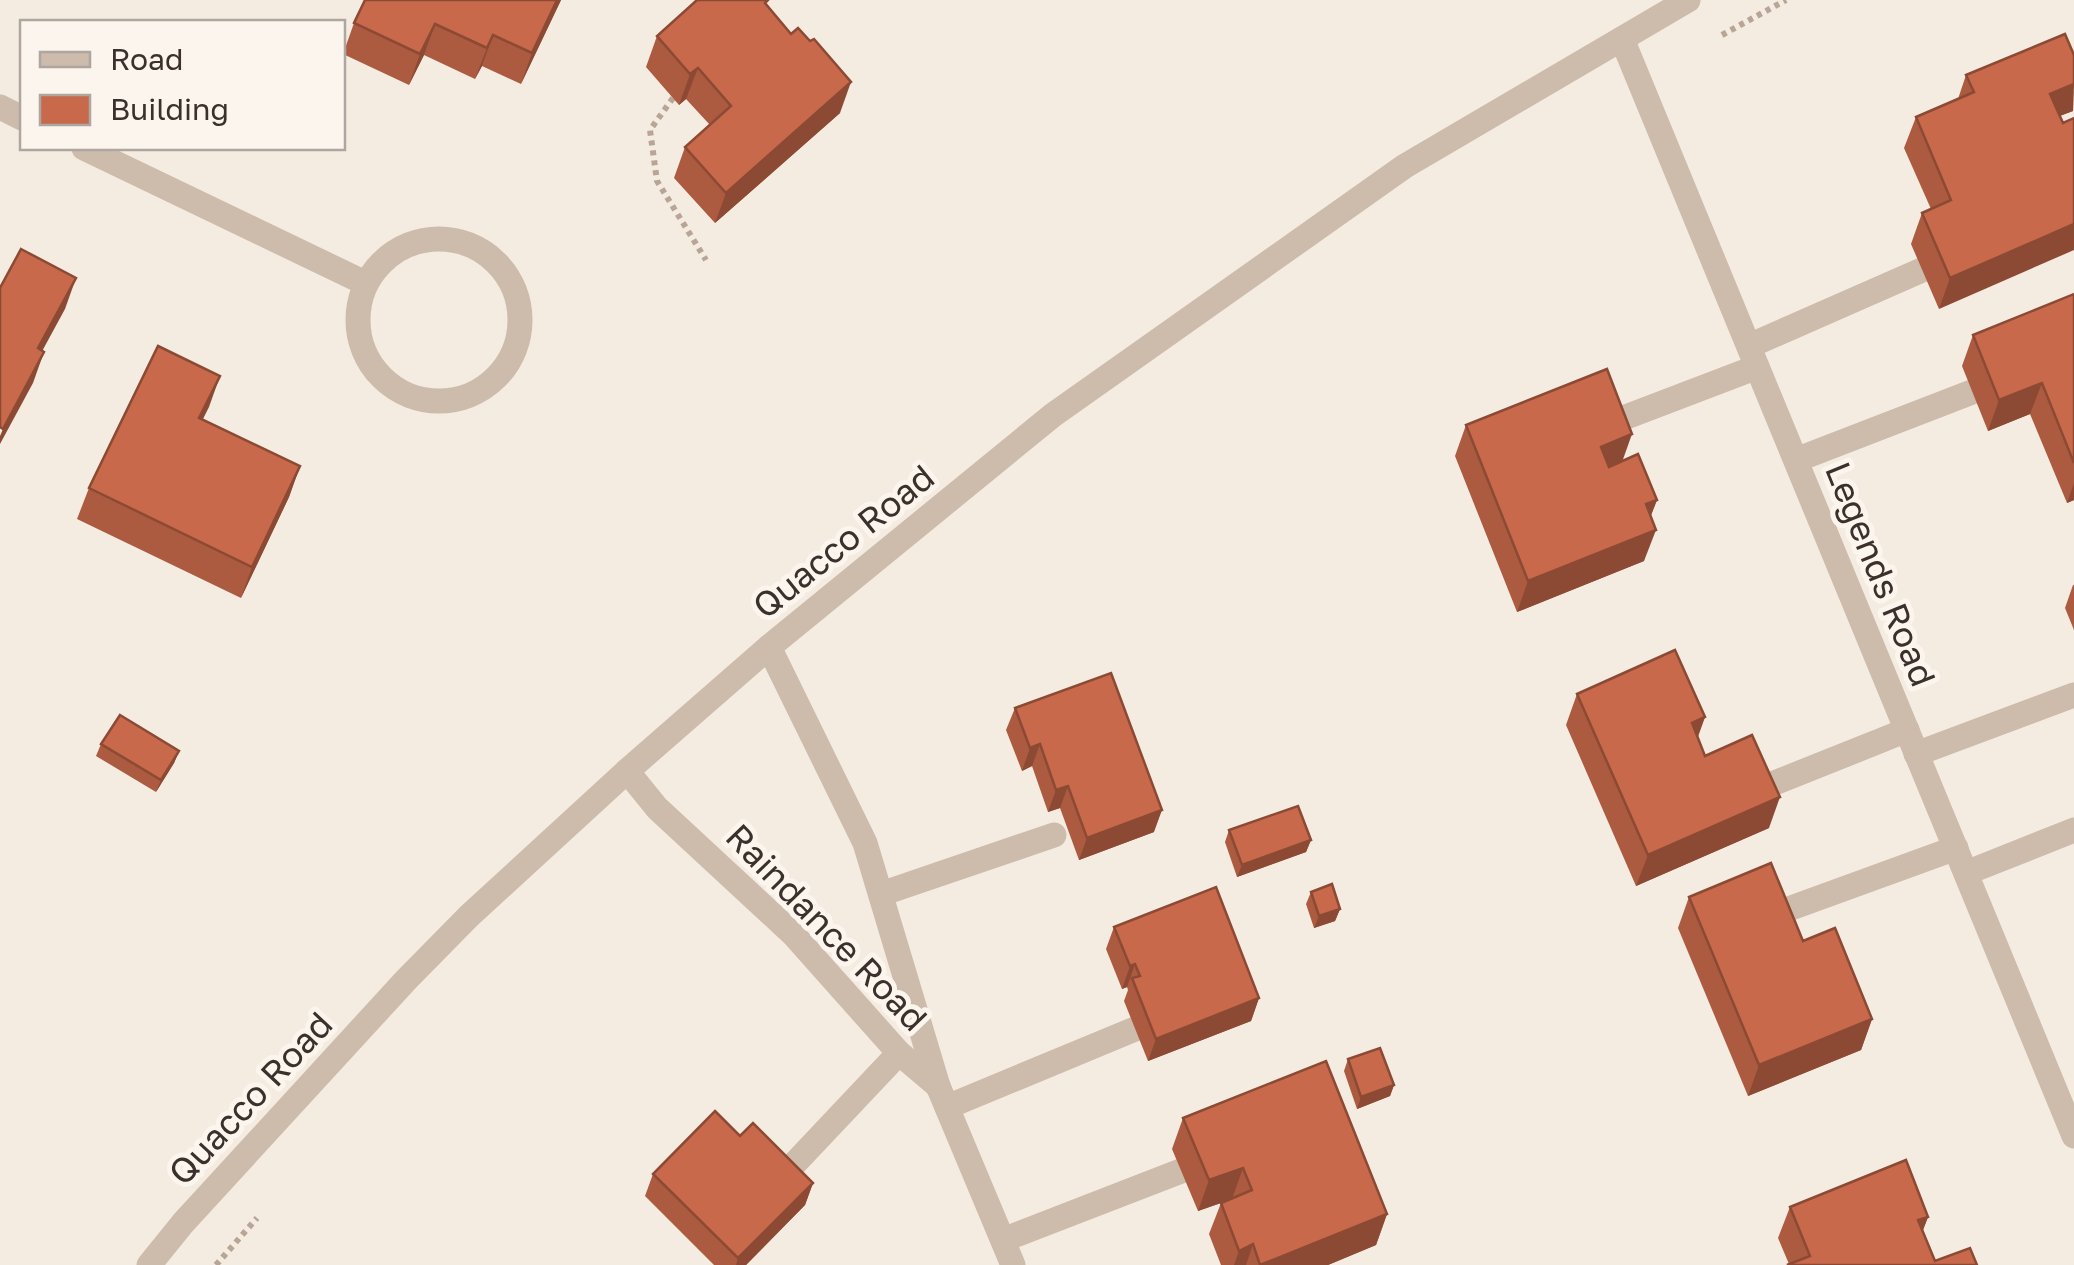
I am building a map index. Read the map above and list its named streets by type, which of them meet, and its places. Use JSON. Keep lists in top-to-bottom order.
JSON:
{
  "streets": {
    "street": ["Quacco Road", "Legends Road", "Raindance Road"]
  },
  "crossings": [
    ["Quacco Road", "Legends Road"],
    ["Quacco Road", "Raindance Road"]
  ],
  "legend": ["Road", "Building"]
}
